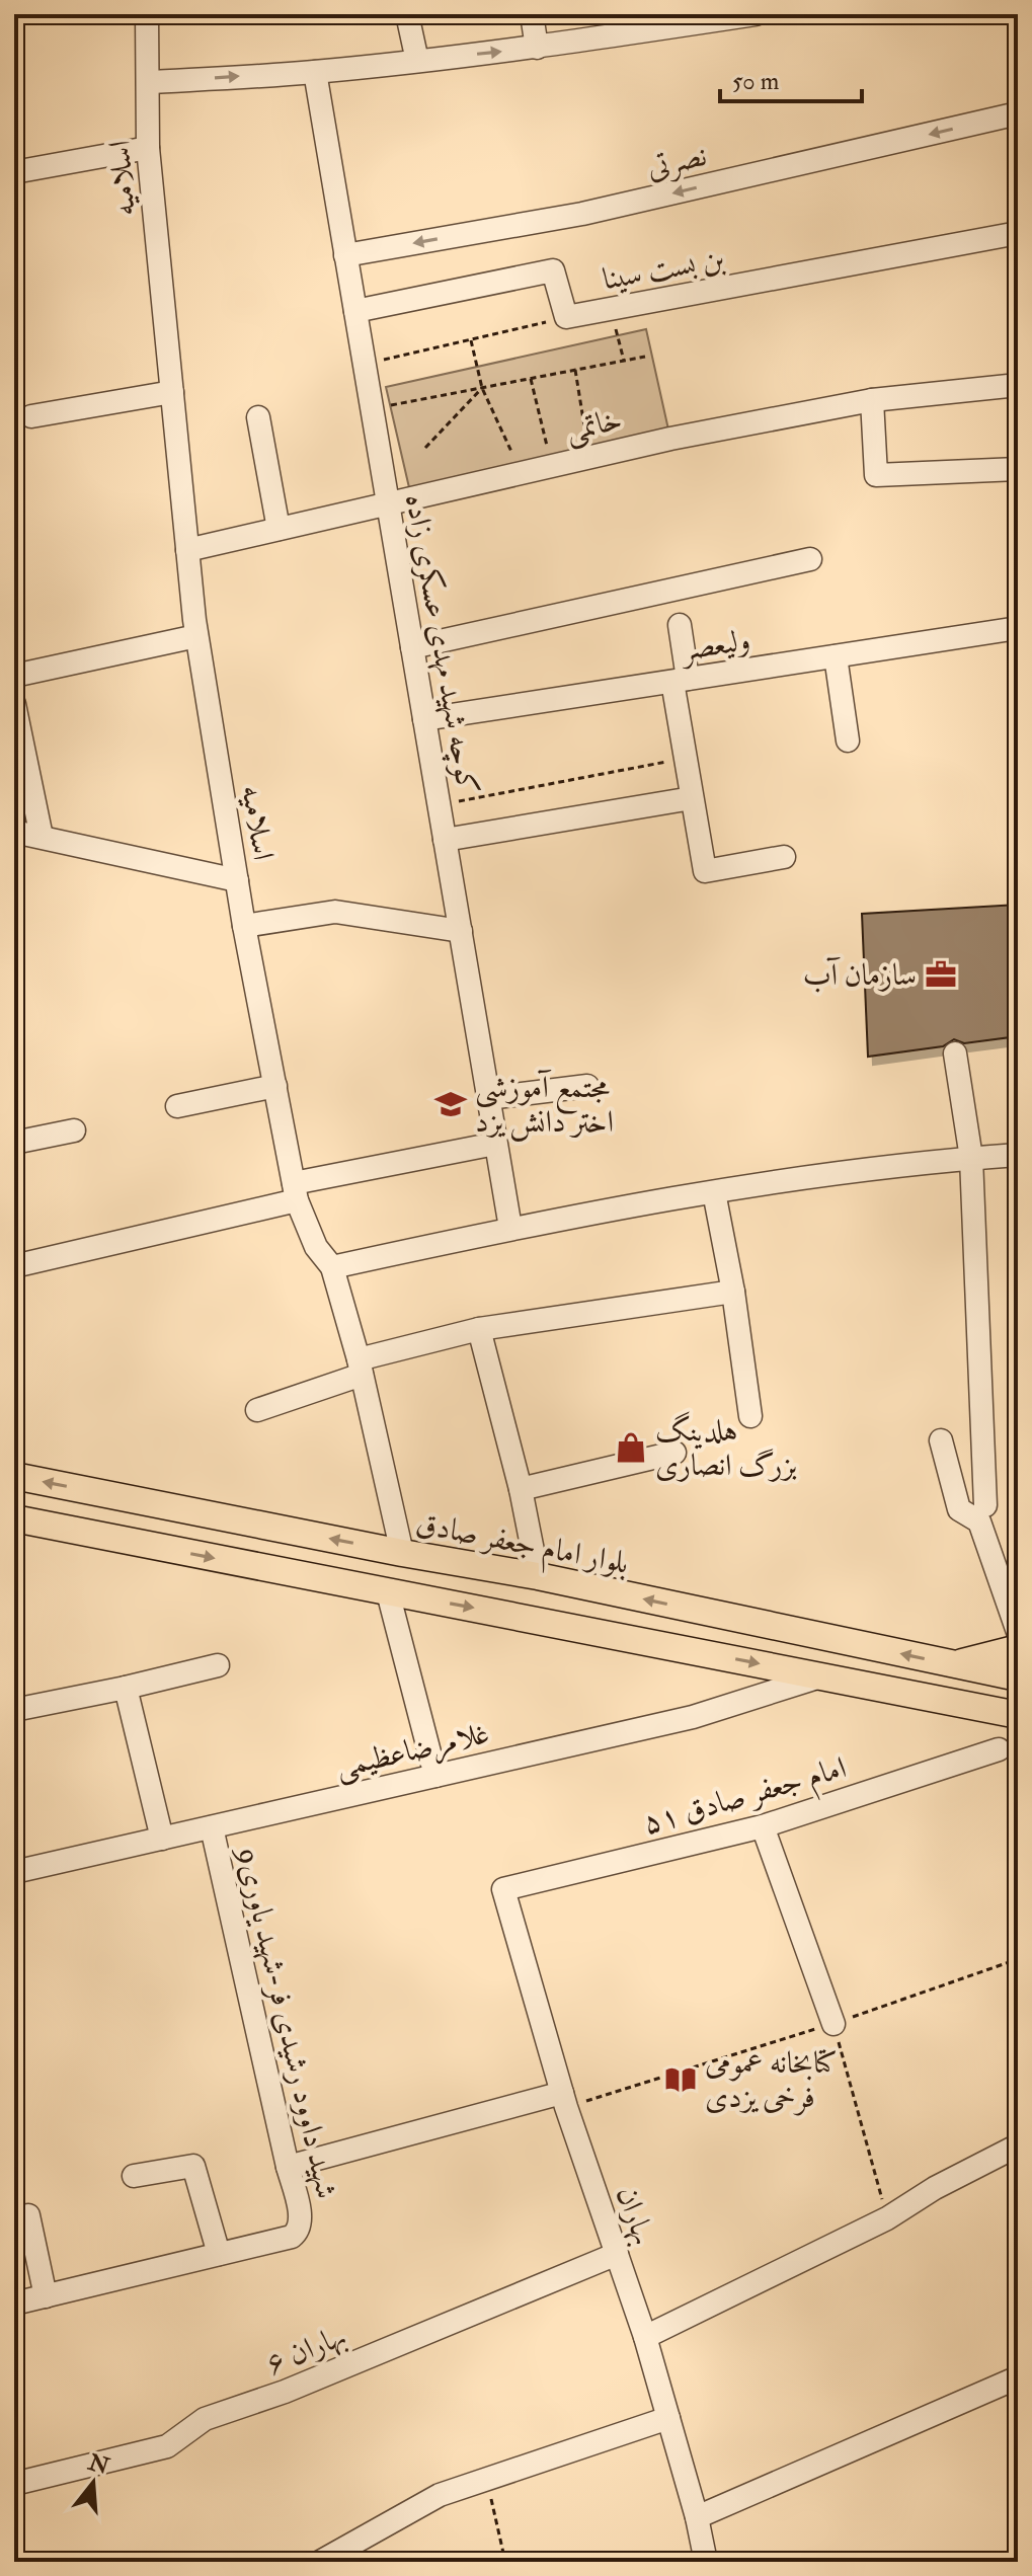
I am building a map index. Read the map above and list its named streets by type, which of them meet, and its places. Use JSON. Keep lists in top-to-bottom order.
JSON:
{
  "streets": {
    "main road": ["بلوار امام جعفر صادق"],
    "street": [
      "نصرتی",
      "اسلامیه",
      "بن بست سینا",
      "خاتمی",
      "کوچه شهید مهدی عسکری زاده",
      "ولیعصر",
      "غلامرضاعظیمی",
      "امام جعفر صادق ۵۱",
      "شهید داوود رشیدی فر-شهید یاوری9",
      "بهاران",
      "بهاران ۶"
    ]
  },
  "crossings": [
    ["نصرتی", "کوچه شهید مهدی عسکری زاده"],
    ["اسلامیه", "خاتمی"],
    ["اسلامیه", "بلوار امام جعفر صادق"],
    ["بن بست سینا", "کوچه شهید مهدی عسکری زاده"],
    ["خاتمی", "کوچه شهید مهدی عسکری زاده"],
    ["کوچه شهید مهدی عسکری زاده", "ولیعصر"],
    ["غلامرضاعظیمی", "شهید داوود رشیدی فر-شهید یاوری9"],
    ["امام جعفر صادق ۵۱", "بهاران"],
    ["بهاران", "بهاران ۶"]
  ],
  "places": {
    "office": ["سازمان آب"],
    "school or university": ["مجتمع آموزشی اختر دانش یزد"],
    "shop": ["هلدینگ بزرگ انصاری"],
    "library": ["کتابخانه عمومی فرخی یزدی"]
  },
  "scale_bar": "50 m",
  "north": "top"
}
